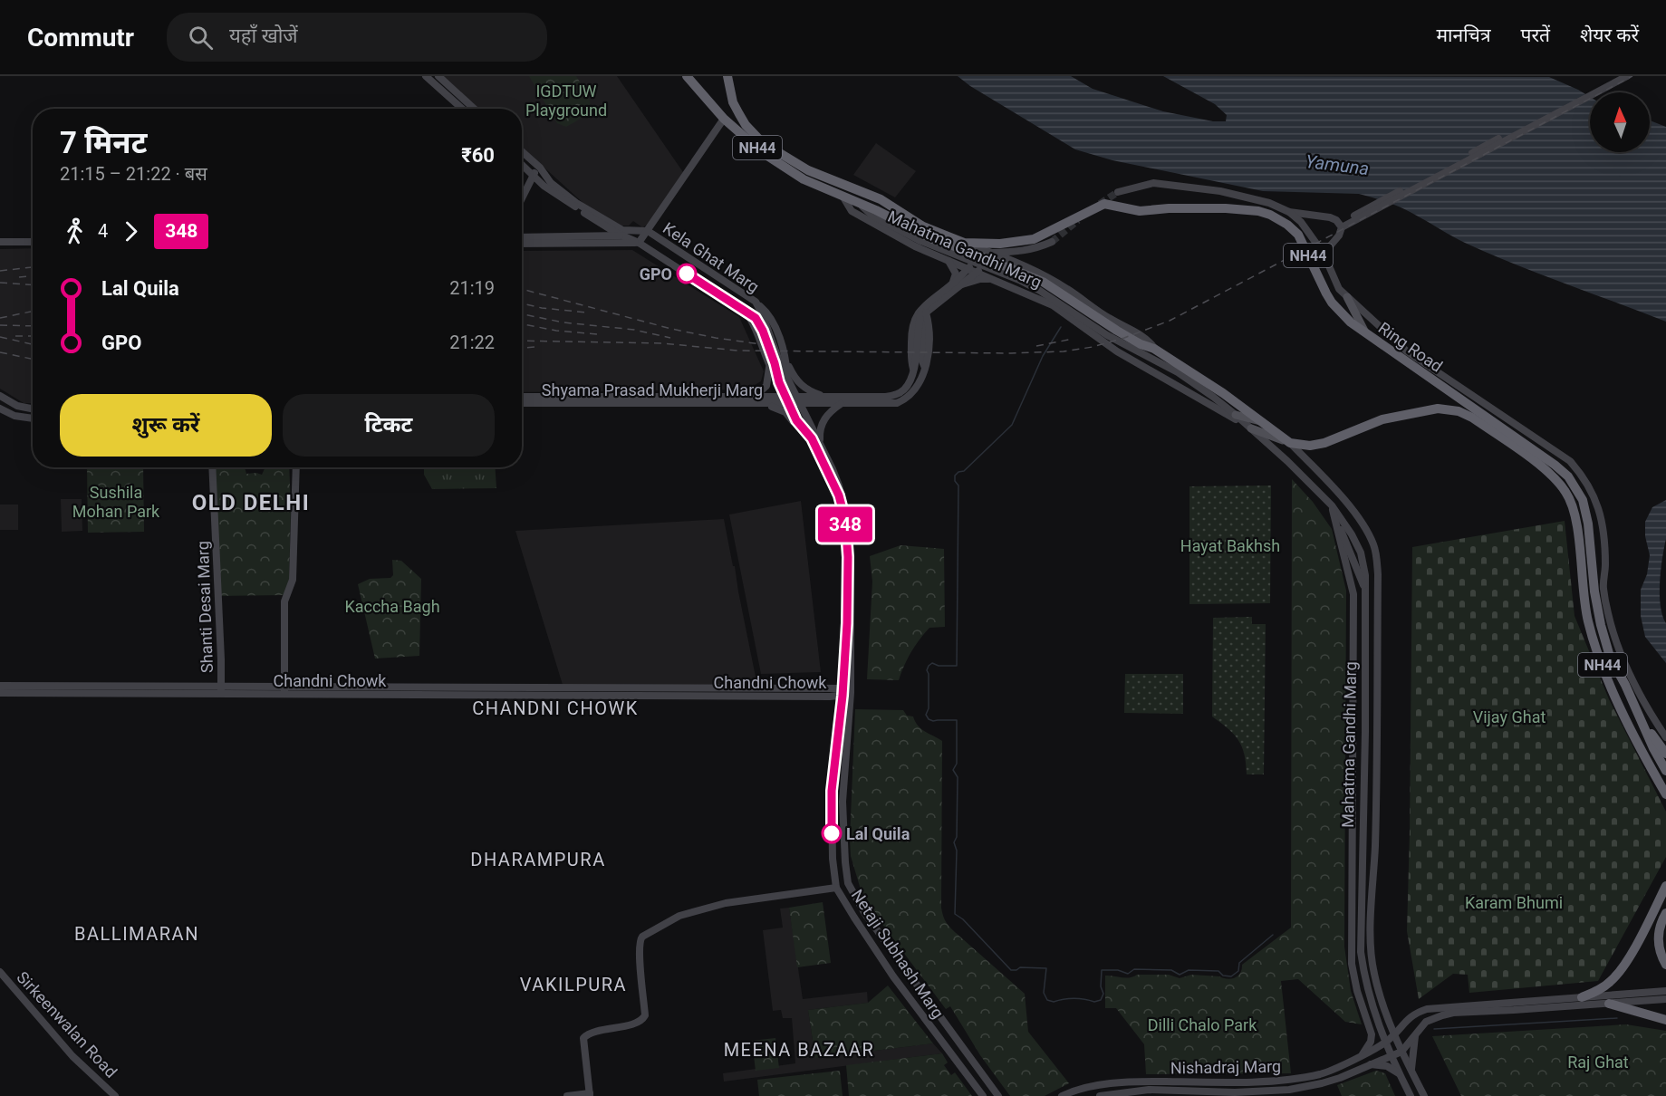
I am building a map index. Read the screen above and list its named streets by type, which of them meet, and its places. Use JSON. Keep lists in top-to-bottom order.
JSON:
{
  "streets": {
    "highway": ["NH44", "Mahatma Gandhi Marg", "Ring Road"],
    "main road": [
      "Kela Ghat Marg",
      "Shyama Prasad Mukherji Marg",
      "Shanti Desai Marg",
      "Chandni Chowk",
      "Netaji Subhash Marg",
      "Sirkeenwalan Road",
      "Nishadraj Marg"
    ]
  },
  "crossings": [
    ["NH44", "Mahatma Gandhi Marg"],
    ["Mahatma Gandhi Marg", "Ring Road"],
    ["Mahatma Gandhi Marg", "Nishadraj Marg"],
    ["Kela Ghat Marg", "Shyama Prasad Mukherji Marg"],
    ["Kela Ghat Marg", "Netaji Subhash Marg"],
    ["Shyama Prasad Mukherji Marg", "Netaji Subhash Marg"],
    ["Shanti Desai Marg", "Chandni Chowk"],
    ["Chandni Chowk", "Netaji Subhash Marg"]
  ],
  "districts": [
    "OLD DELHI",
    "CHANDNI CHOWK",
    "DHARAMPURA",
    "BALLIMARAN",
    "VAKILPURA",
    "MEENA BAZAAR"
  ],
  "water": ["Yamuna"],
  "parks": [
    "IGDTUW Playground",
    "Sushila Mohan Park",
    "Hayat Bakhsh",
    "Kaccha Bagh",
    "Vijay Ghat",
    "Karam Bhumi",
    "Dilli Chalo Park",
    "Raj Ghat"
  ],
  "places": ["GPO", "Lal Quila"],
  "lines": ["bus line 348"],
  "north": "top",
  "page": {
    "header": "Commutr",
    "search": "यहाँ खोजें",
    "nav": ["मानचित्र", "परतें", "शेयर करें"],
    "on_map": "348",
    "heading": ["7 मिनट", "21:15 – 21:22 · बस", "₹60"],
    "legs": ["4", "348"],
    "list": [
      {
        "name": "Lal Quila",
        "value": "21:19"
      },
      {
        "name": "GPO",
        "value": "21:22"
      }
    ],
    "buttons": ["शुरू करें", "टिकट"]
  }
}
